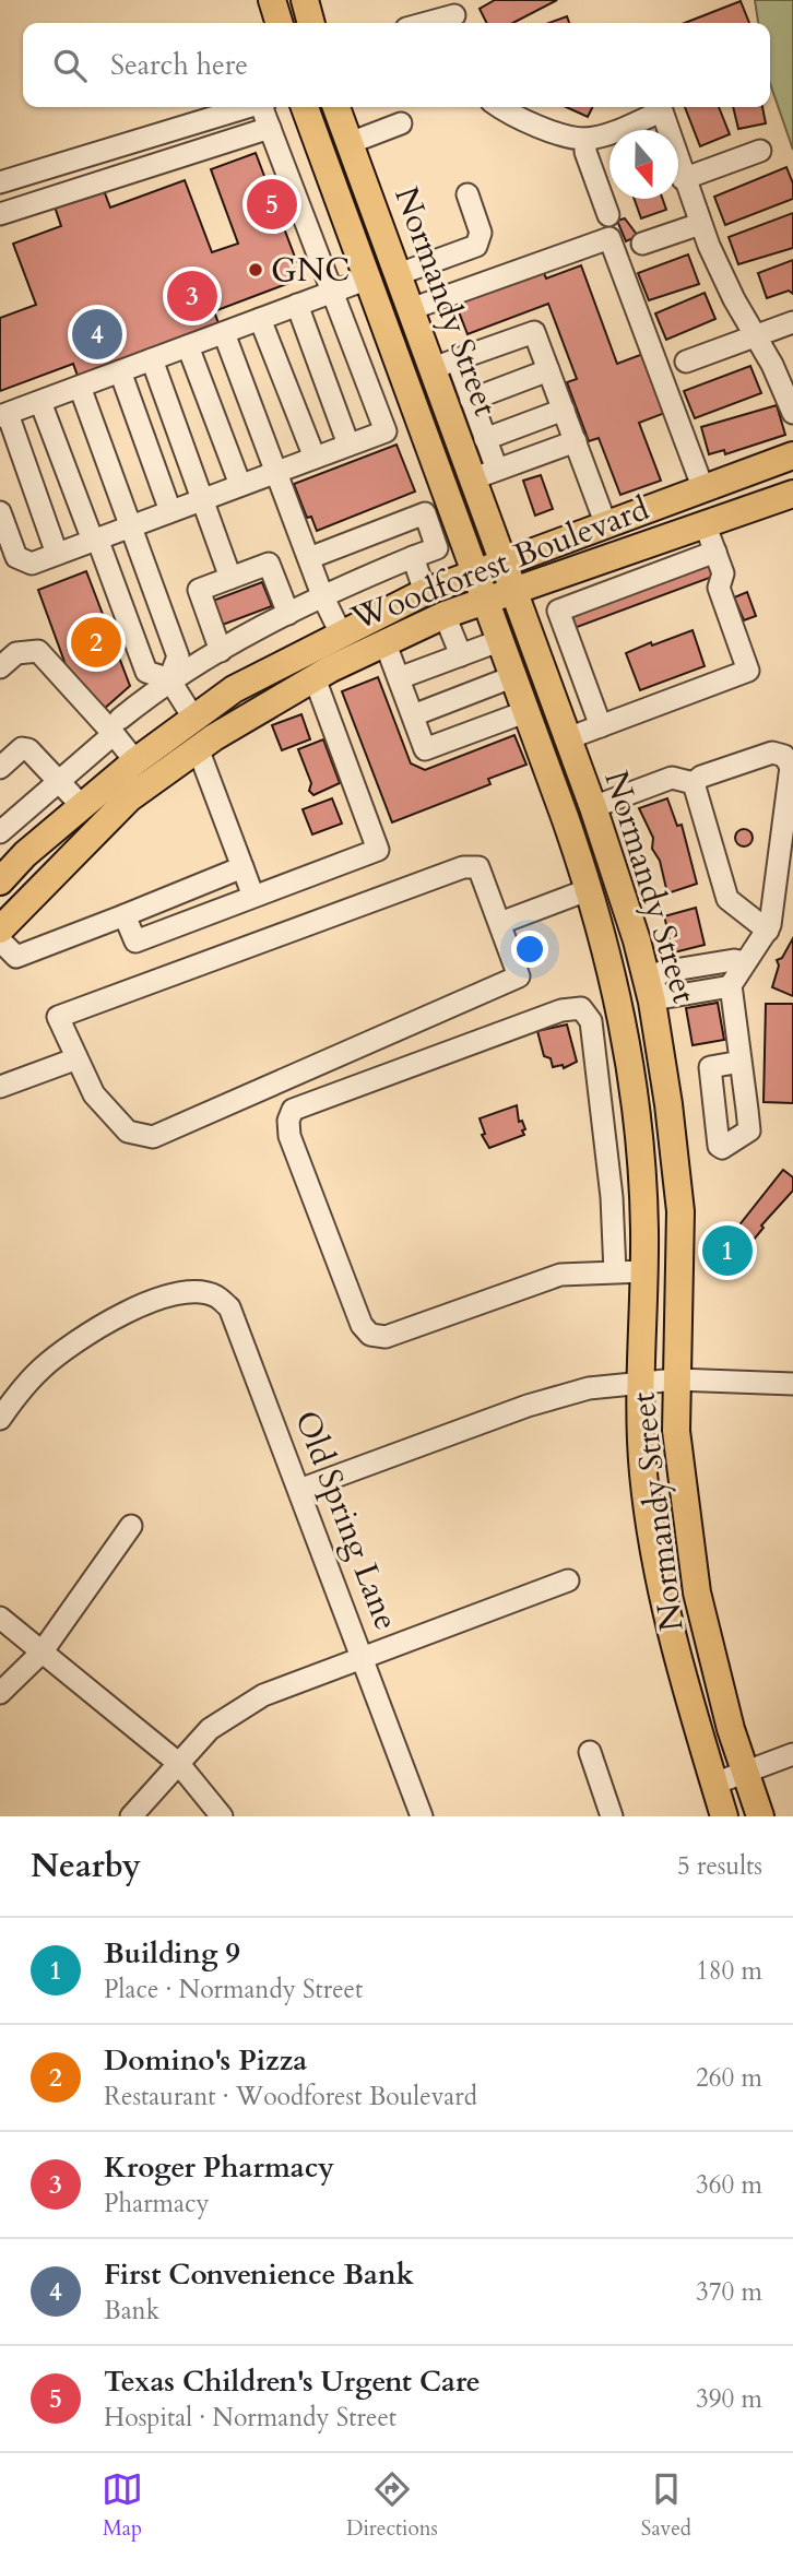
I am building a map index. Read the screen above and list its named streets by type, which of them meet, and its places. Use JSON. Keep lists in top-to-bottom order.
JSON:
{
  "streets": {
    "main road": ["Normandy Street", "Woodforest Boulevard"],
    "street": ["Old Spring Lane"]
  },
  "crossings": [
    ["Normandy Street", "Woodforest Boulevard"]
  ],
  "places": ["GNC"],
  "north": "bottom",
  "page": {
    "search": "Search here",
    "pins": [
      "5",
      "3",
      "4",
      "2",
      "1"
    ],
    "heading": ["Nearby", "5 results"],
    "list": [
      {
        "mark": "1",
        "name": "Building 9",
        "note": "Place · Normandy Street",
        "value": "180 m"
      },
      {
        "mark": "2",
        "name": "Domino's Pizza",
        "note": "Restaurant · Woodforest Boulevard",
        "value": "260 m"
      },
      {
        "mark": "3",
        "name": "Kroger Pharmacy",
        "note": "Pharmacy",
        "value": "360 m"
      },
      {
        "mark": "4",
        "name": "First Convenience Bank",
        "note": "Bank",
        "value": "370 m"
      },
      {
        "mark": "5",
        "name": "Texas Children's Urgent Care",
        "note": "Hospital · Normandy Street",
        "value": "390 m"
      }
    ],
    "nav": ["Map", "Directions", "Saved"]
  }
}
